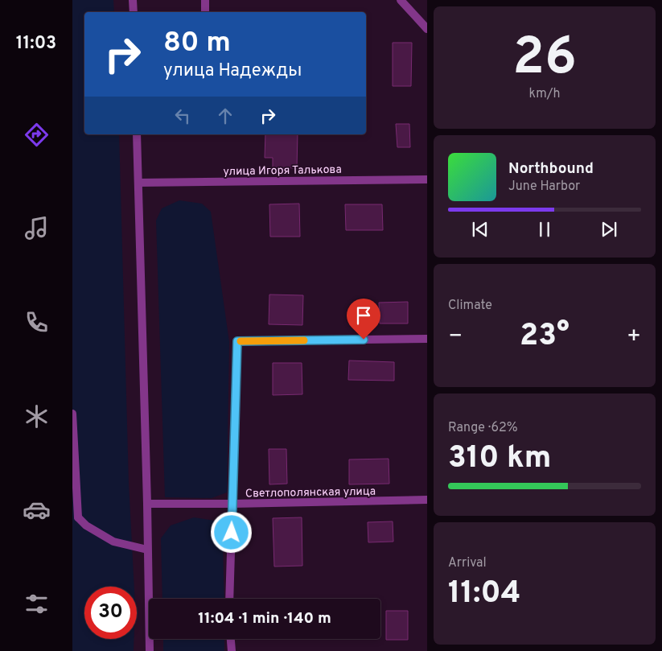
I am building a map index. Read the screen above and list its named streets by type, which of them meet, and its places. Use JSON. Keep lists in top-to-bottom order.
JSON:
{
  "streets": {
    "street": ["улица Игоря Талькова", "Светлополянская улица"]
  },
  "page": {
    "tabs": "11:03",
    "tile": [
      ["26", "km/h"],
      "Climate",
      ["Range · 62%", "310 km"],
      ["Arrival", "11:04"]
    ],
    "turn": ["80 m", "улица Надежды"],
    "song": ["Northbound", "June Harbor"],
    "heat": ["−", "23°", "+"],
    "limit": "30",
    "trip": "11:04 · 1 min · 140 m"
  }
}
